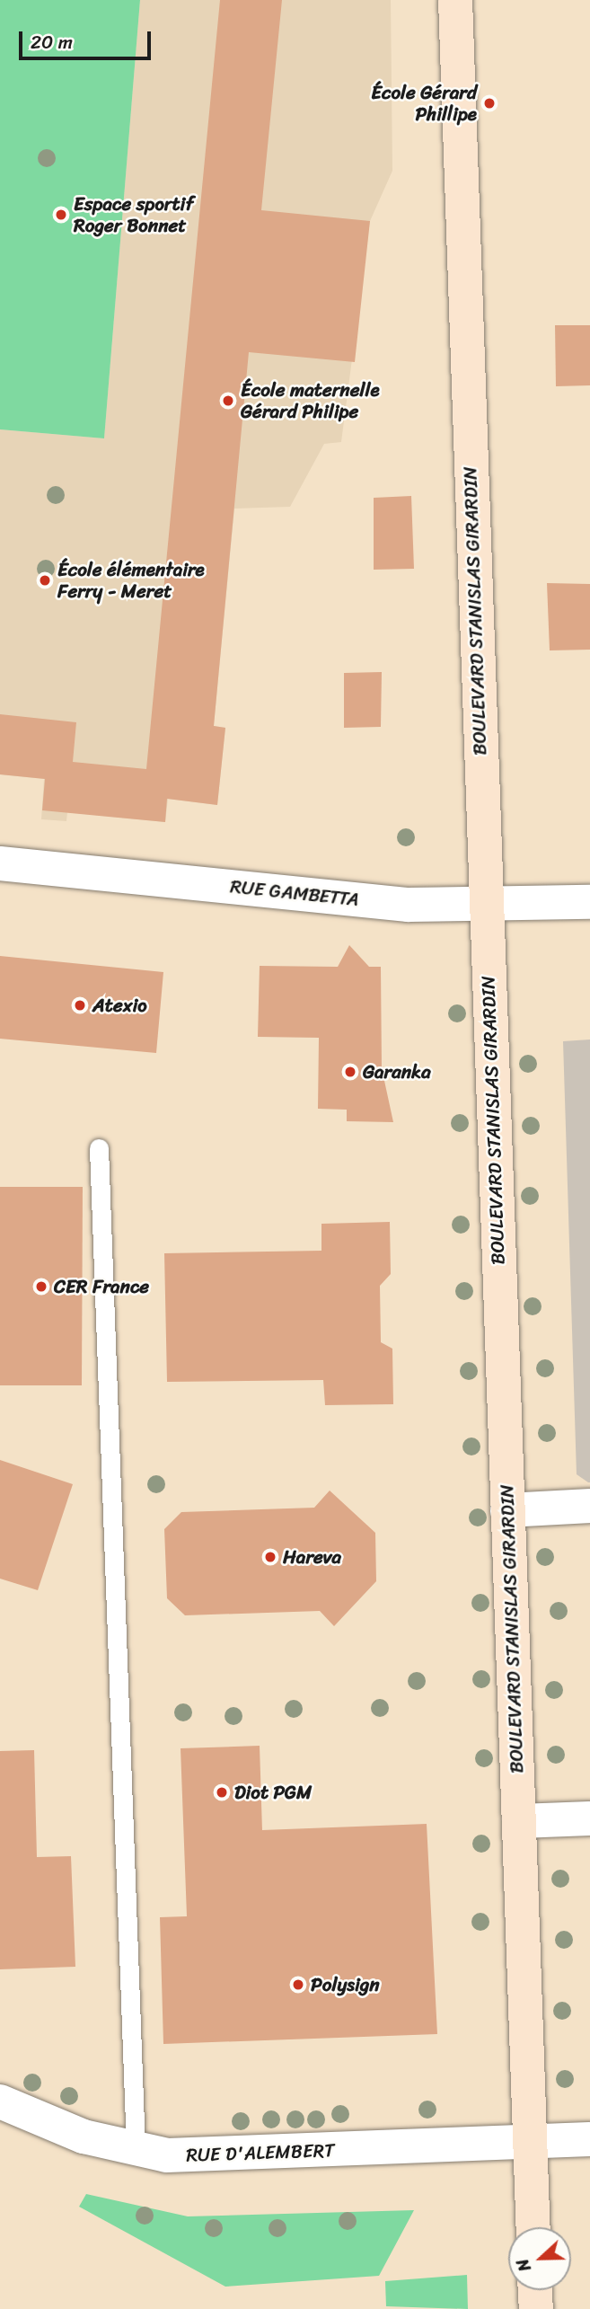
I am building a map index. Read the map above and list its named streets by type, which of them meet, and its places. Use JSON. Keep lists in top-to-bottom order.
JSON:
{
  "streets": {
    "main road": ["BOULEVARD STANISLAS GIRARDIN"],
    "street": ["RUE GAMBETTA", "RUE D'ALEMBERT"]
  },
  "crossings": [
    ["BOULEVARD STANISLAS GIRARDIN", "RUE GAMBETTA"],
    ["BOULEVARD STANISLAS GIRARDIN", "RUE D'ALEMBERT"]
  ],
  "places": [
    "École Gérard Phillipe",
    "Espace sportif Roger Bonnet",
    "École maternelle Gérard Philipe",
    "École élémentaire Ferry - Meret",
    "Atexio",
    "Garanka",
    "CER France",
    "Hareva",
    "Diot PGM",
    "Polysign"
  ],
  "scale_bar": "20 m",
  "north": "left"
}
